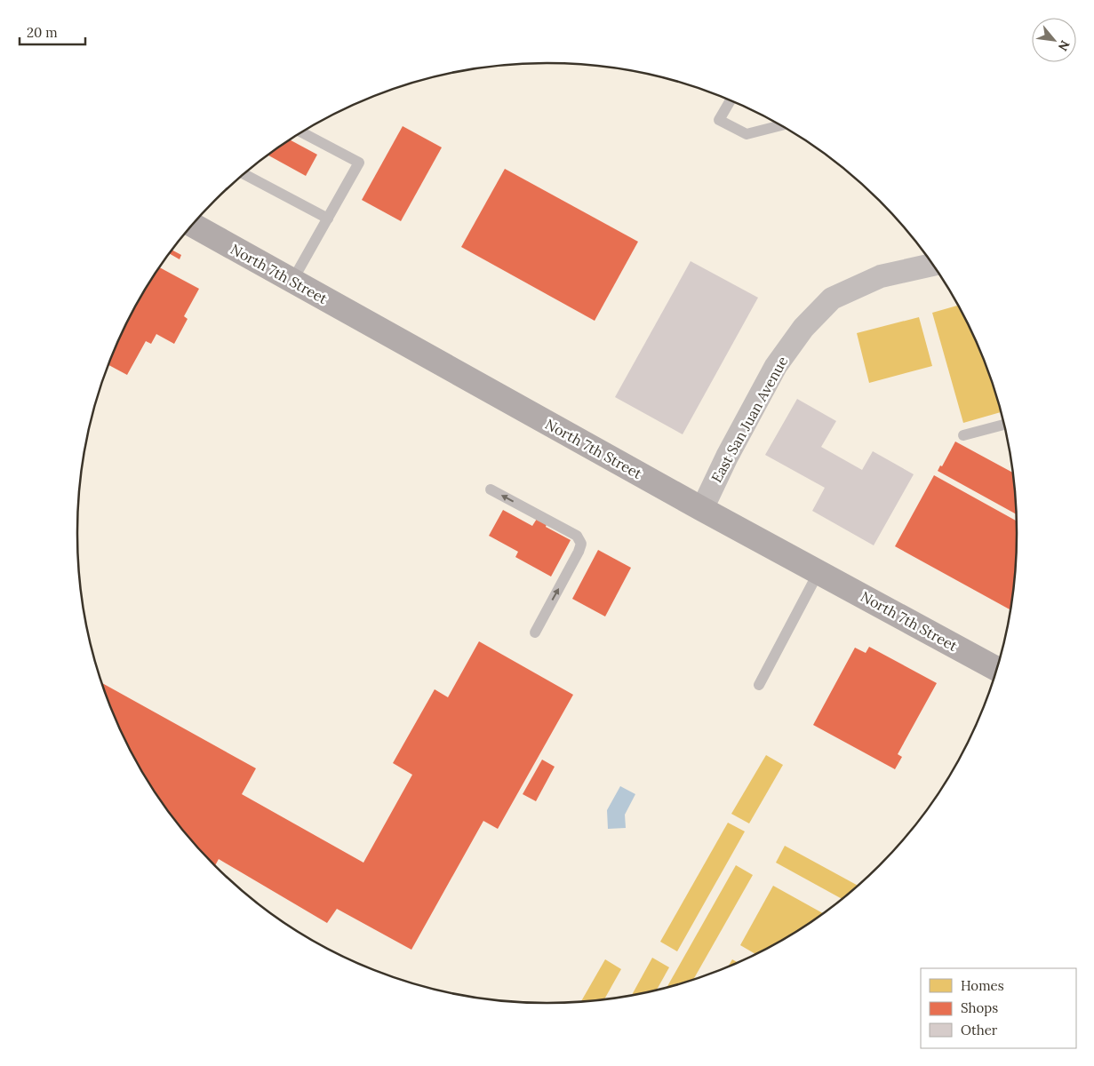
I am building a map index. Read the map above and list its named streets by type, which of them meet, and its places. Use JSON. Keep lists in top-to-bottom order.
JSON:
{
  "streets": {
    "main road": ["North 7th Street"],
    "street": ["East San Juan Avenue"]
  },
  "crossings": [
    ["North 7th Street", "East San Juan Avenue"]
  ],
  "legend": ["Homes", "Shops", "Other"],
  "scale_bar": "20 m",
  "north": "bottom right"
}
